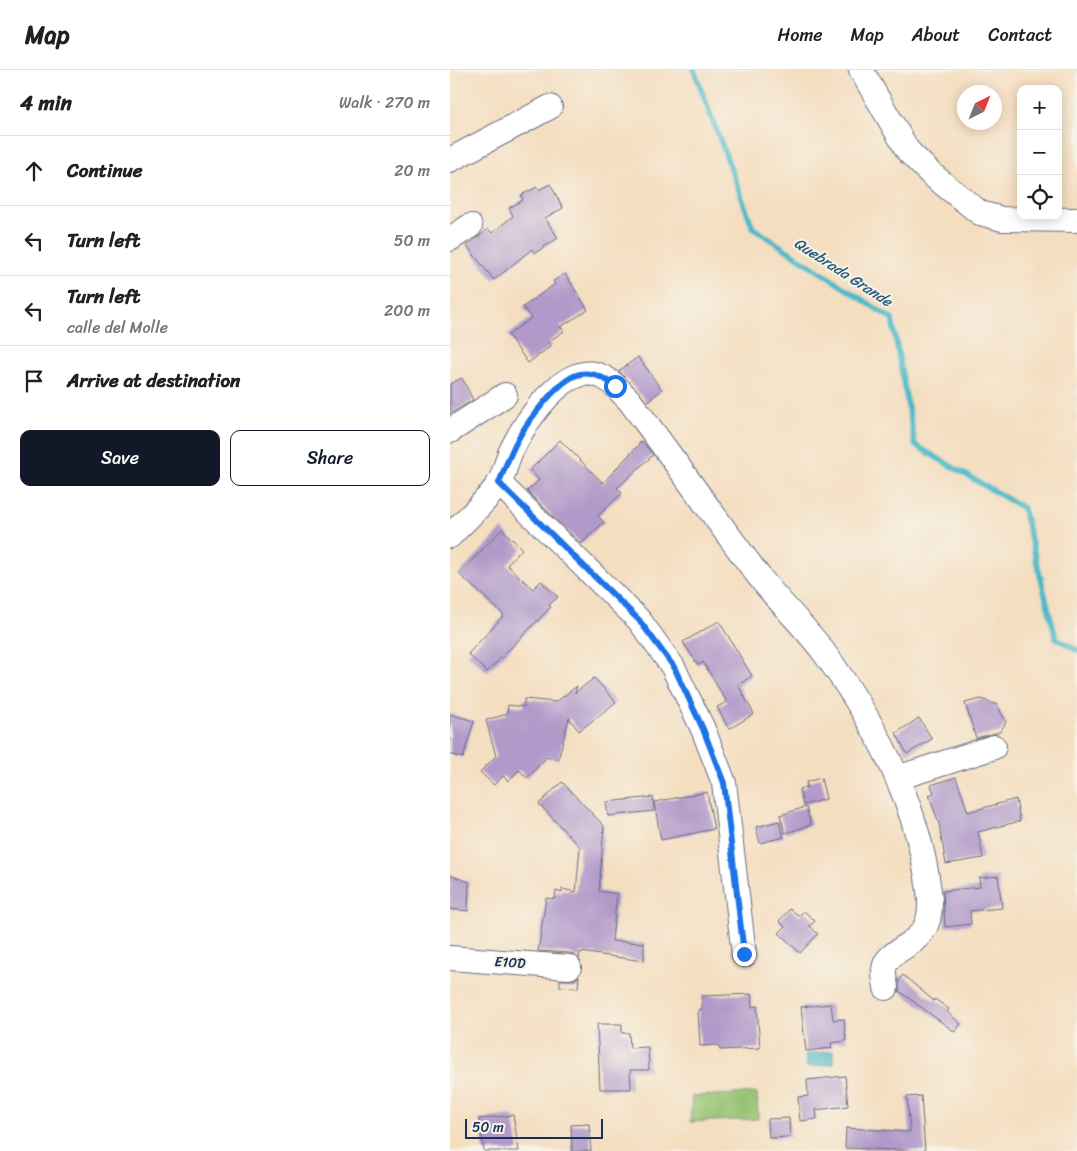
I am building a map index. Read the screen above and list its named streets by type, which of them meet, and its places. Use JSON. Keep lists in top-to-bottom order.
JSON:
{
  "streets": {
    "street": ["E10D"]
  },
  "water": ["Quebrada Grande"],
  "scale_bar": "50 m",
  "north": "top right",
  "page": {
    "header": "Map",
    "nav": [
      "Home",
      "Map",
      "About",
      "Contact"
    ],
    "heading": ["4 min", "Walk · 270 m"],
    "map_buttons": ["+", "−"],
    "list": [
      ["Continue", "20 m"],
      ["Turn left", "50 m"],
      ["Turn left", "calle del Molle", "200 m"],
      "Arrive at destination"
    ],
    "buttons": ["Save", "Share"],
    "scale": "50 m"
  }
}
